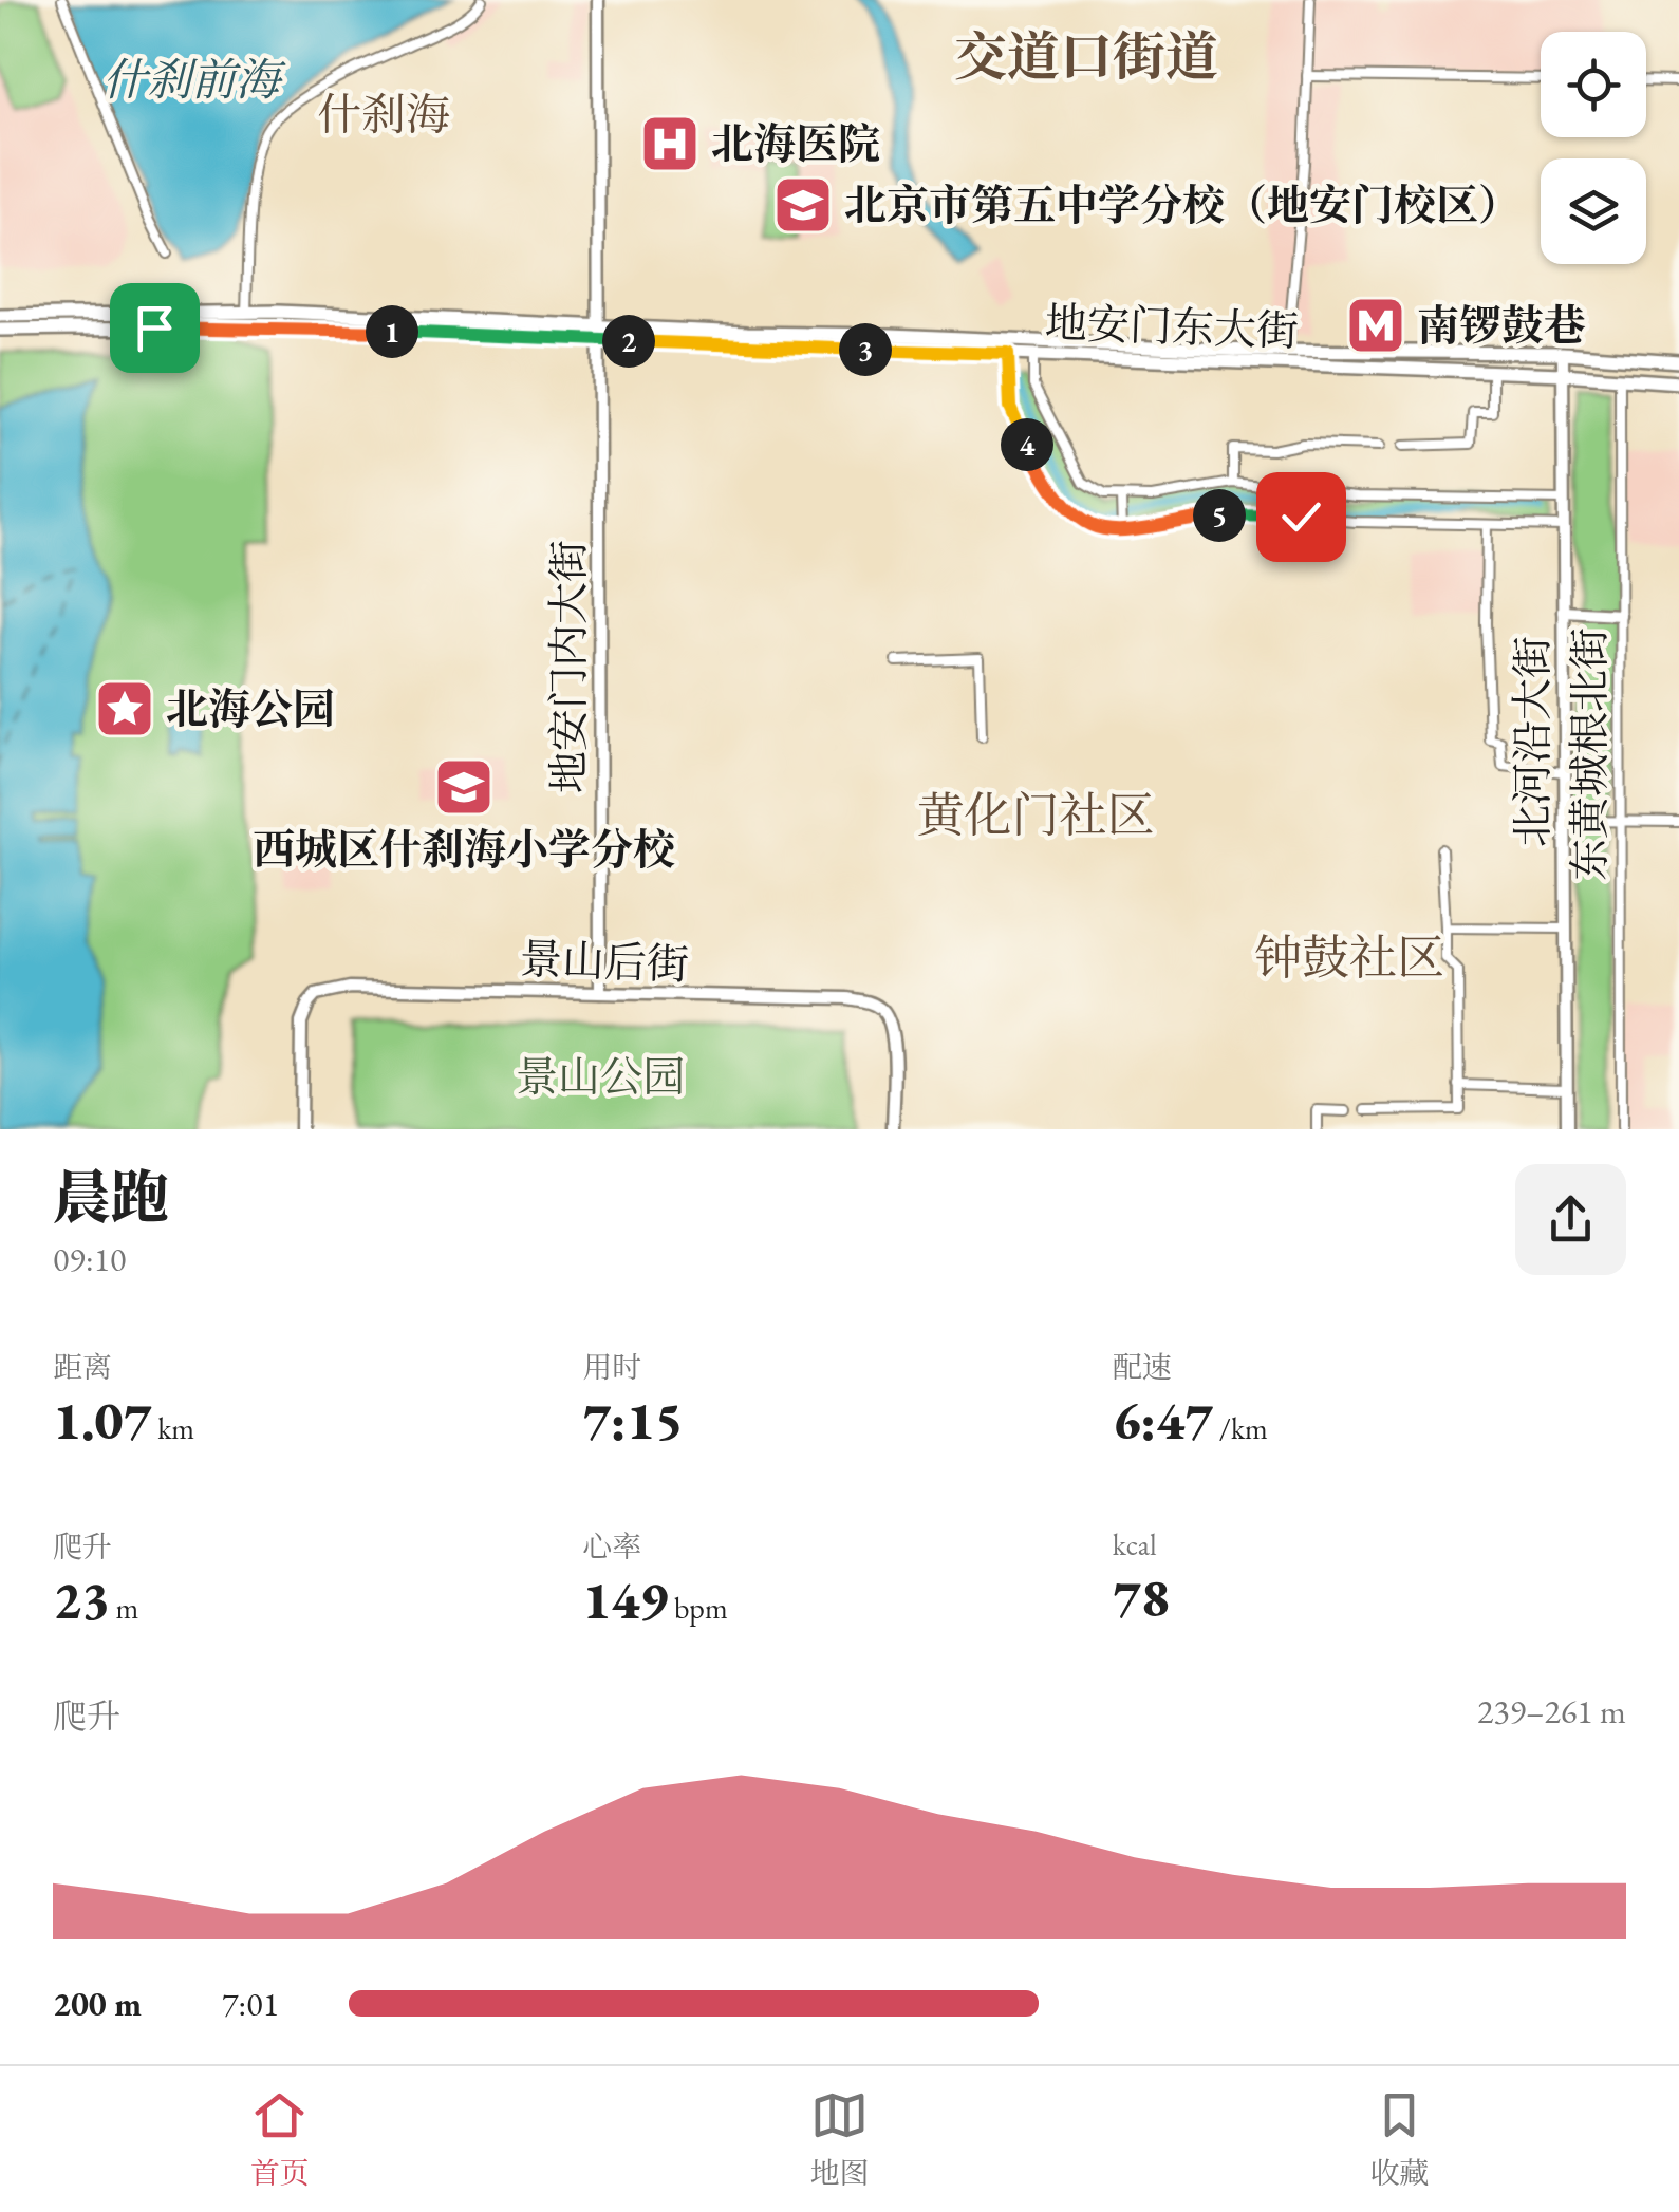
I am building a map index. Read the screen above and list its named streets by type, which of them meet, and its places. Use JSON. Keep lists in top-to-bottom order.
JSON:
{
  "streets": {
    "main road": [
      "地安门东大街",
      "地安门内大街",
      "北河沿大街",
      "景山后街"
    ],
    "street": ["东黄城根北街"]
  },
  "crossings": [
    ["地安门东大街", "地安门内大街"],
    ["地安门东大街", "北河沿大街"],
    ["地安门东大街", "东黄城根北街"],
    ["地安门内大街", "景山后街"]
  ],
  "districts": [
    "交道口街道",
    "什刹海",
    "黄化门社区",
    "钟鼓社区"
  ],
  "water": ["什刹前海"],
  "parks": ["景山公园"],
  "places": {
    "hospital": ["北海医院"],
    "school or university": ["北京市第五中学分校（地安门校区）", "西城区什刹海小学分校"],
    "metro station": ["南锣鼓巷"],
    "place": ["北海公园"]
  },
  "page": {
    "pins": [
      "1",
      "2",
      "3",
      "4",
      "5"
    ],
    "heading": ["晨跑", "09:10"],
    "stats": [
      ["距离", "1.07 km"],
      ["用时", "7:15"],
      ["配速", "6:47 /km"],
      ["爬升", "23 m"],
      ["心率", "149 bpm"],
      ["kcal", "78"]
    ],
    "chart": ["爬升", "239–261 m"],
    "list": [
      {
        "name": "200 m",
        "note": "7:01"
      }
    ],
    "tabs": ["首页", "地图", "收藏"]
  }
}
